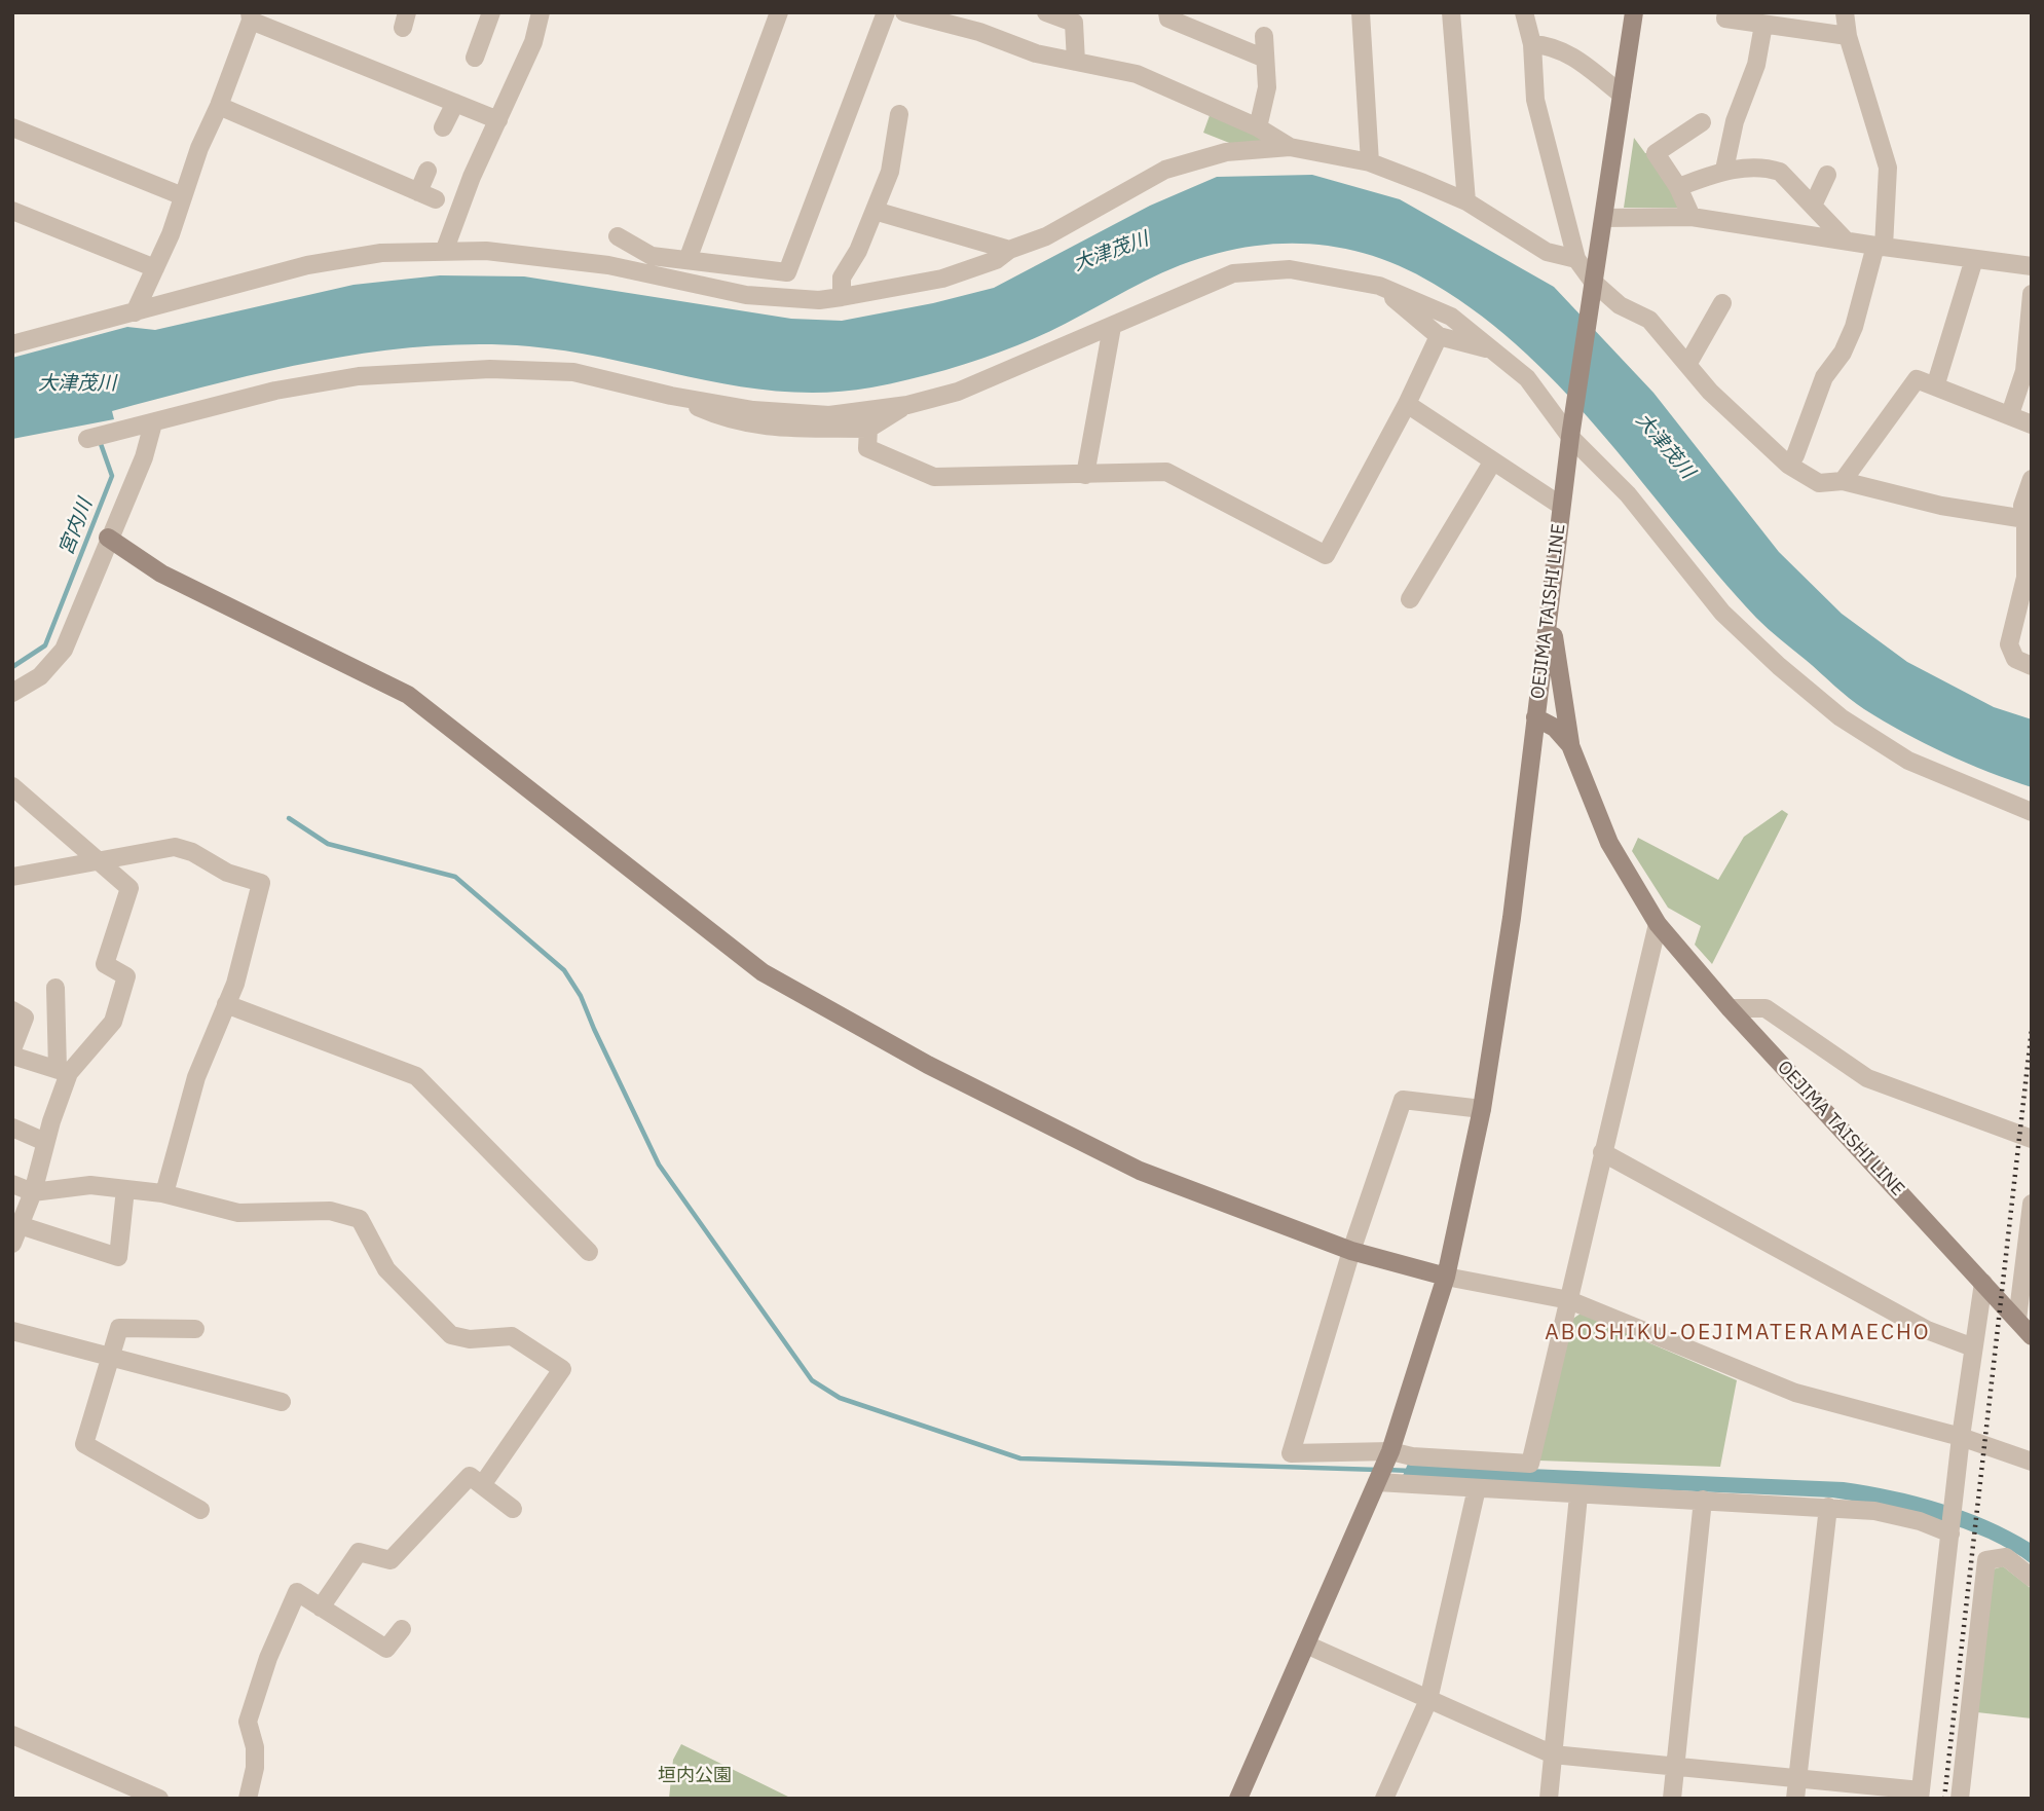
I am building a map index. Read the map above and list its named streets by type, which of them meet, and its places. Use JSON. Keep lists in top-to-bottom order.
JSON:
{
  "streets": {
    "street": ["OEJIMA TAISHI LINE"]
  },
  "districts": ["ABOSHIKU-OEJIMATERAMAECHO"],
  "water": ["大津茂川", "宮内川"],
  "parks": ["垣内公園"]
}
